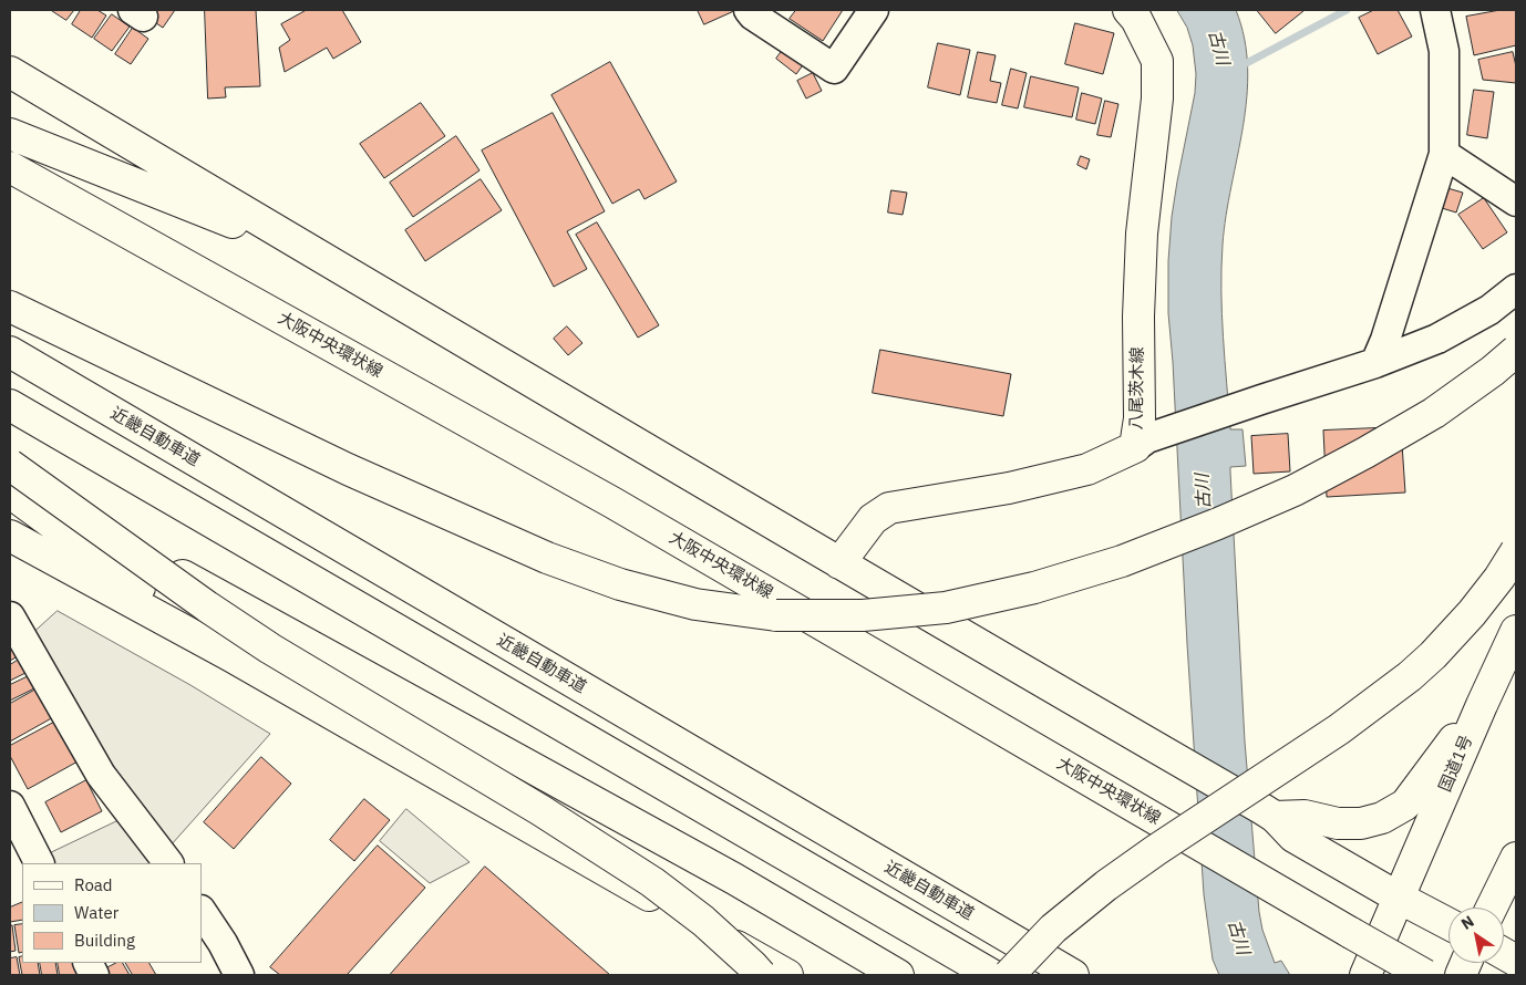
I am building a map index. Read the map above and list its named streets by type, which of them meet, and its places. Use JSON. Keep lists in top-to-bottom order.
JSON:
{
  "streets": {
    "main road": [
      "大阪中央環状線",
      "八尾茨木線",
      "近畿自動車道",
      "国道1号"
    ]
  },
  "water": ["古川"],
  "legend": ["Road", "Water", "Building"],
  "north": "top left"
}
